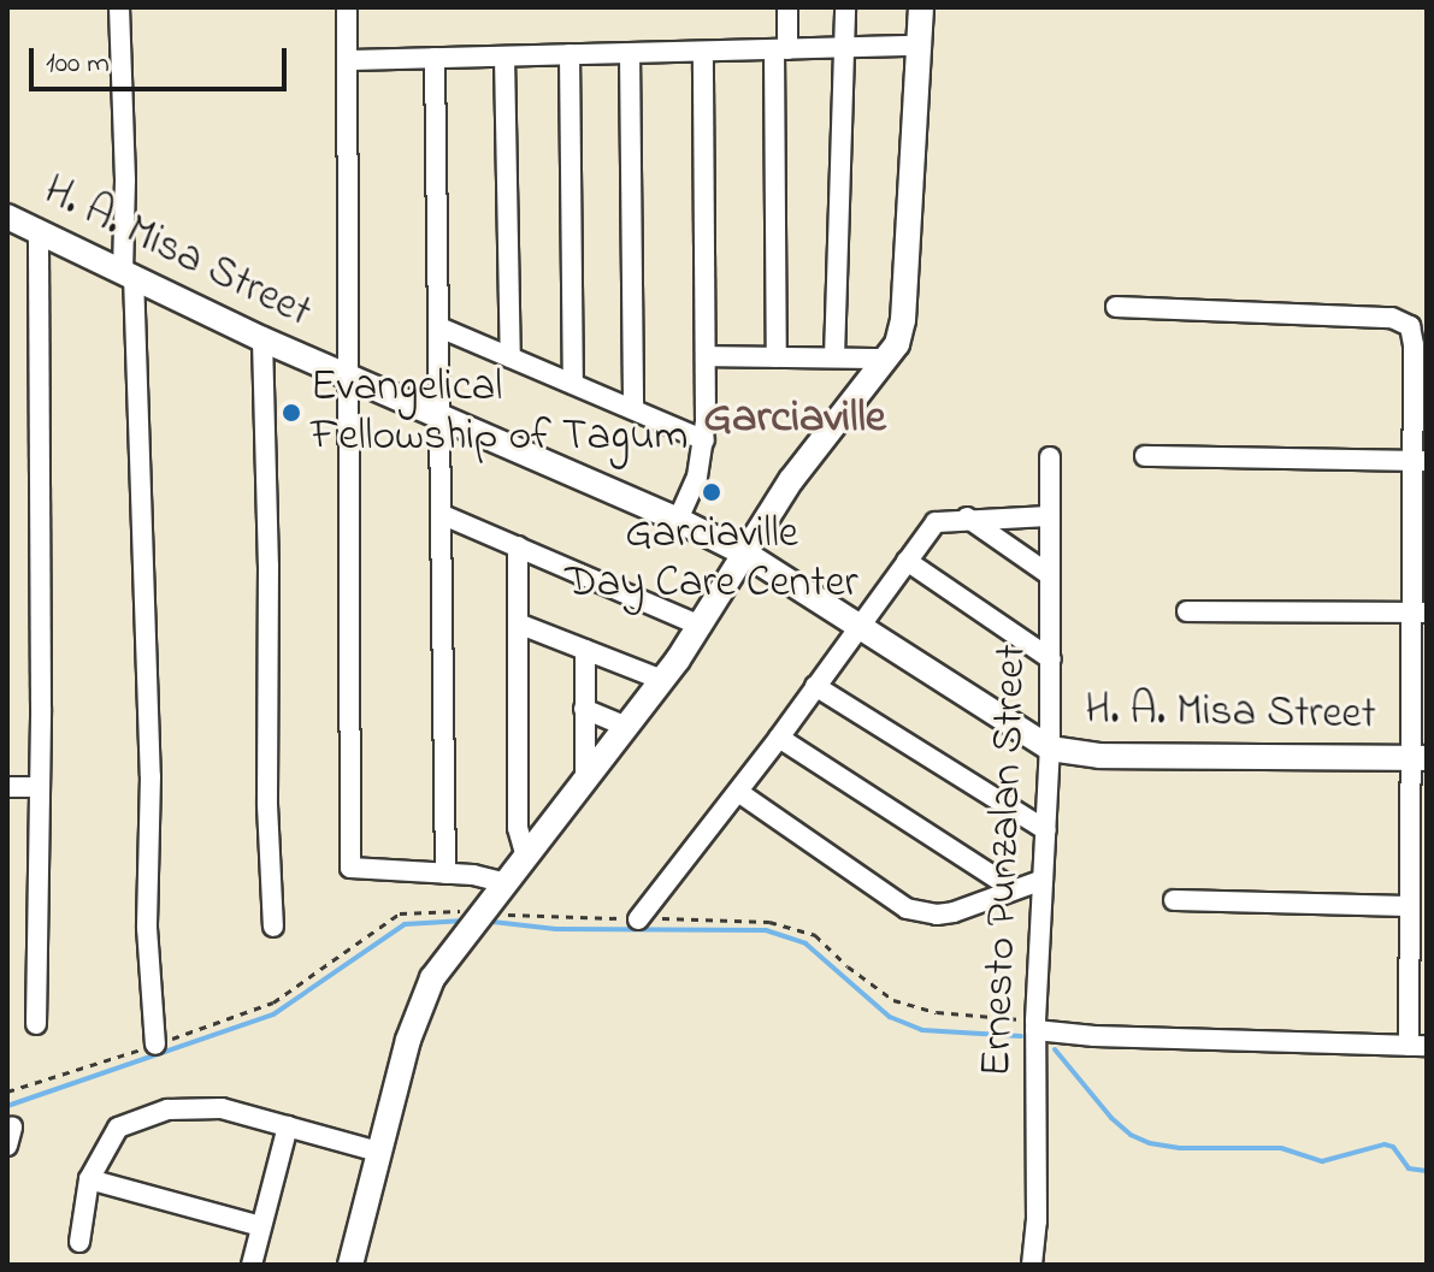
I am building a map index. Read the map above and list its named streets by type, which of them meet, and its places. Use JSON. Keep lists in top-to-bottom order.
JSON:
{
  "streets": {
    "street": ["H. A. Misa Street", "Ernesto Punzalan Street"]
  },
  "crossings": [
    ["H. A. Misa Street", "Ernesto Punzalan Street"]
  ],
  "districts": ["Garciaville"],
  "places": ["Evangelical Fellowship of Tagum", "Garciaville Day Care Center"],
  "scale_bar": "100 m"
}
